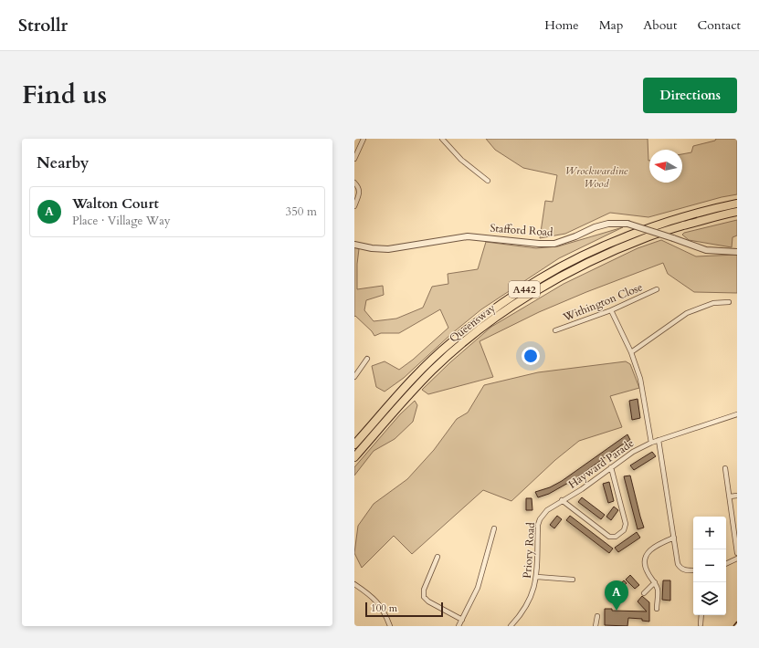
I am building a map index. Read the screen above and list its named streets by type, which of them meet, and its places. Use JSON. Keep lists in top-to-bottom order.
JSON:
{
  "streets": {
    "highway": ["A442", "Queensway"],
    "street": [
      "Stafford Road",
      "Withington Close",
      "Hayward Parade",
      "Priory Road"
    ]
  },
  "crossings": [
    ["Hayward Parade", "Priory Road"]
  ],
  "parks": ["Wrockwardine Wood"],
  "scale_bar": "100 m",
  "north": "left",
  "page": {
    "header": "Strollr",
    "nav": [
      "Home",
      "Map",
      "About",
      "Contact"
    ],
    "title": "Find us",
    "buttons": "Directions",
    "heading": "Nearby",
    "list": [
      {
        "mark": "A",
        "name": "Walton Court",
        "note": "Place · Village Way",
        "value": "350 m"
      }
    ],
    "map_buttons": ["+", "−"],
    "pins": "A",
    "scale": "100 m"
  }
}
